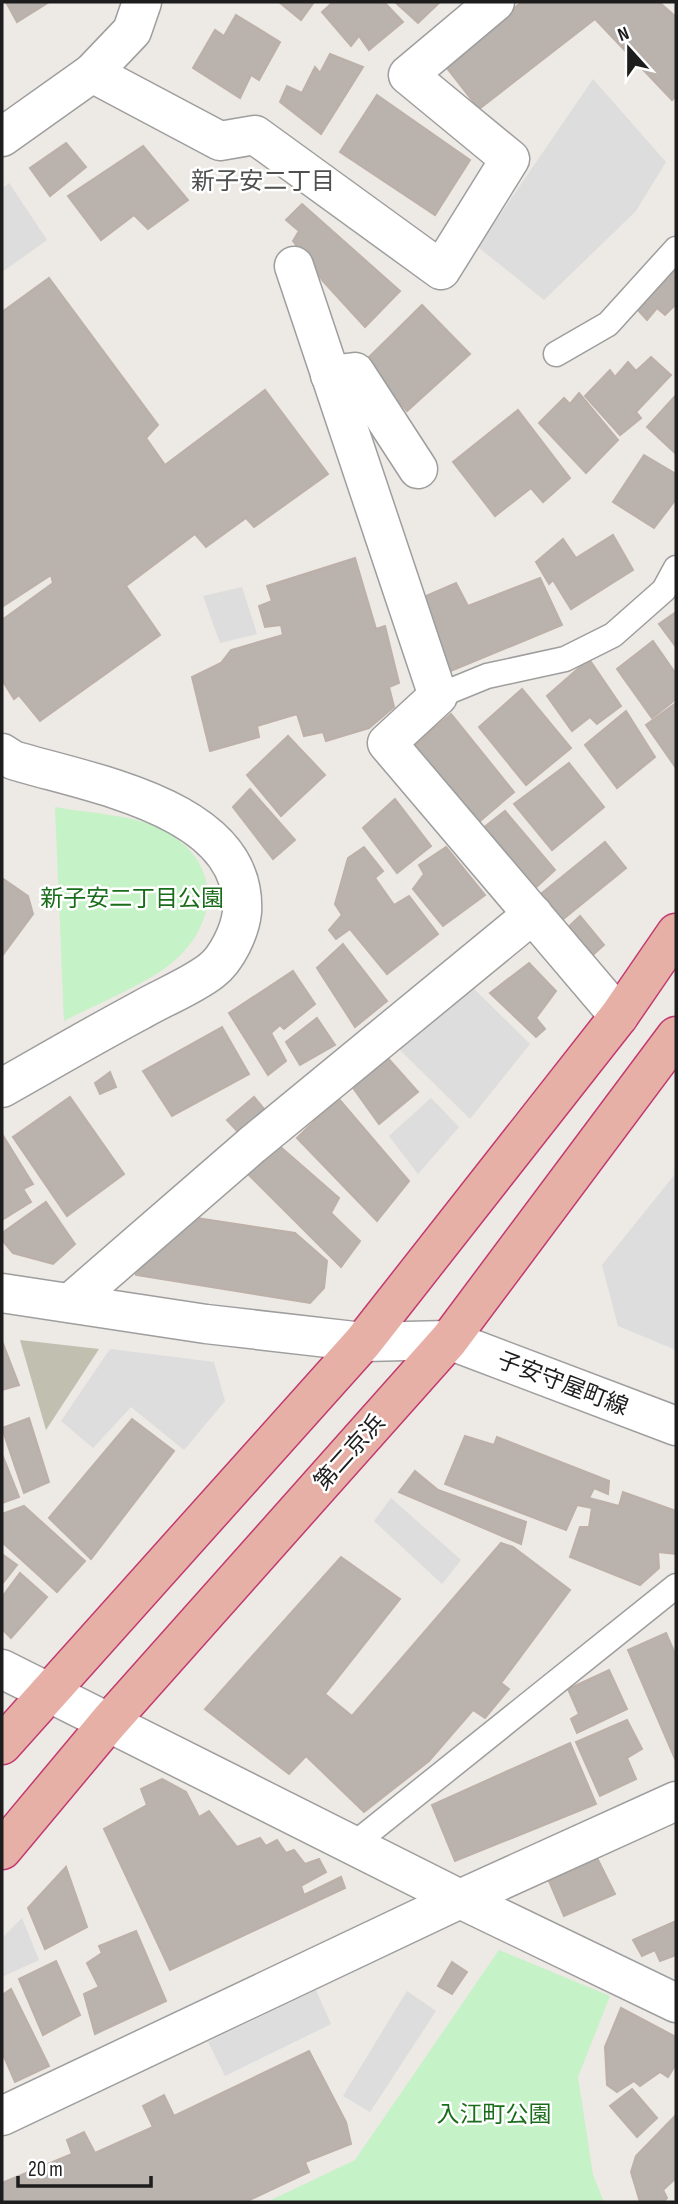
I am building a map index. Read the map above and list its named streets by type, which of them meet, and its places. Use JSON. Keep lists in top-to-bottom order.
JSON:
{
  "streets": {
    "highway": ["第二京浜"],
    "street": ["子安守屋町線"]
  },
  "crossings": [
    ["子安守屋町線", "第二京浜"]
  ],
  "districts": ["新子安二丁目"],
  "parks": ["新子安二丁目公園", "入江町公園"],
  "scale_bar": "20 m",
  "north": "top"
}
